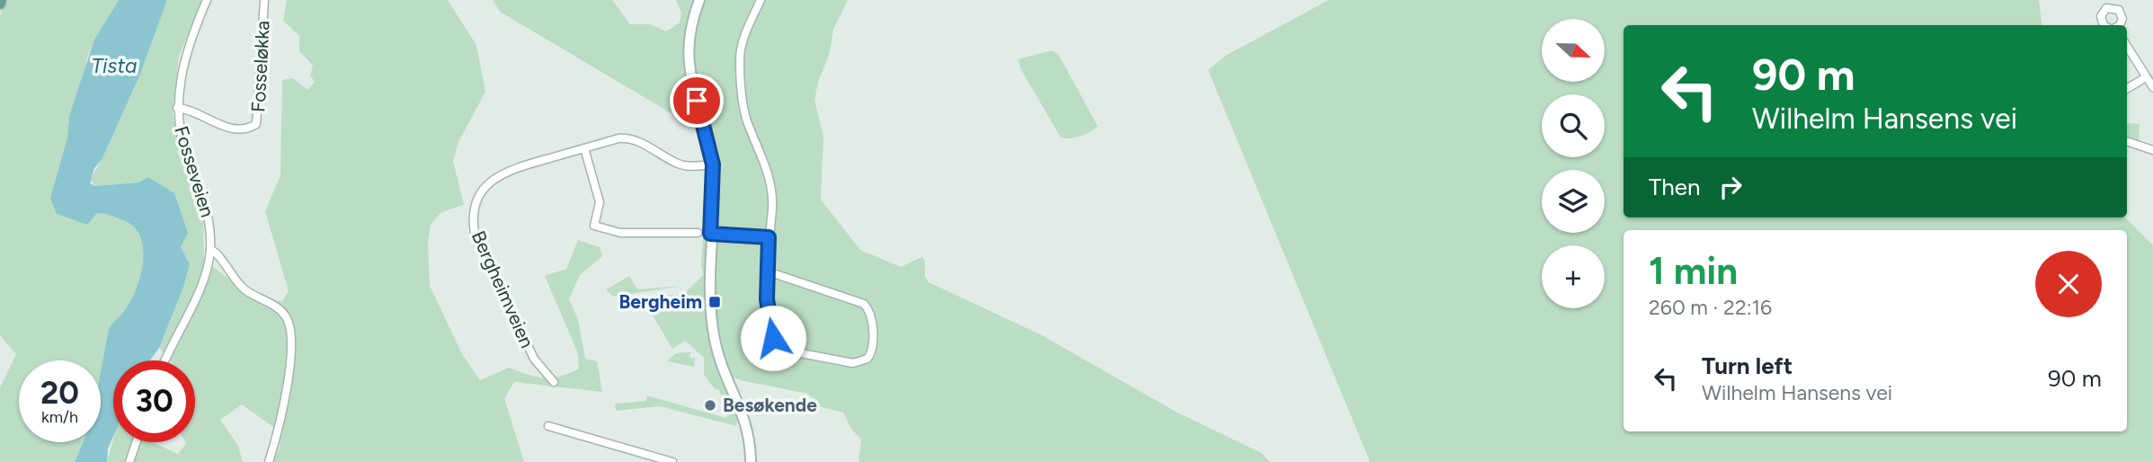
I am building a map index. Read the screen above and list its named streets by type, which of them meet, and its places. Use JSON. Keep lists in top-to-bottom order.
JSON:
{
  "streets": {
    "street": ["Fosseløkka", "Fosseveien", "Bergheimveien"]
  },
  "crossings": [
    ["Fosseløkka", "Fosseveien"]
  ],
  "water": ["Tista"],
  "places": {
    "transit": ["Bergheim"],
    "other": ["Besøkende"]
  },
  "north": "right",
  "page": {
    "map_buttons": "+",
    "turn": ["90 m", "Wilhelm Hansens vei"],
    "then": "Then",
    "heading": ["1 min", "260 m · 22:16"],
    "list": [
      {
        "name": "Turn left",
        "note": "Wilhelm Hansens vei",
        "value": "90 m"
      }
    ],
    "speed": "20 km/h",
    "limit": "30"
  }
}
